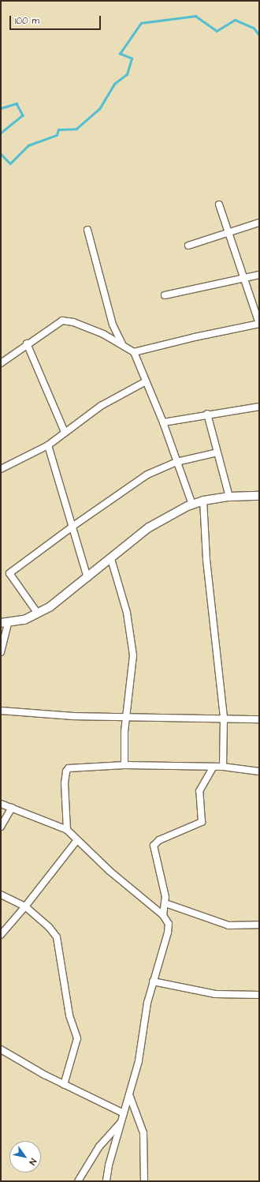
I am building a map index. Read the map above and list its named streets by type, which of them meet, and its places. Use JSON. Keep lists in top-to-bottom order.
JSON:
{
  "scale_bar": "100 m",
  "north": "bottom right"
}
